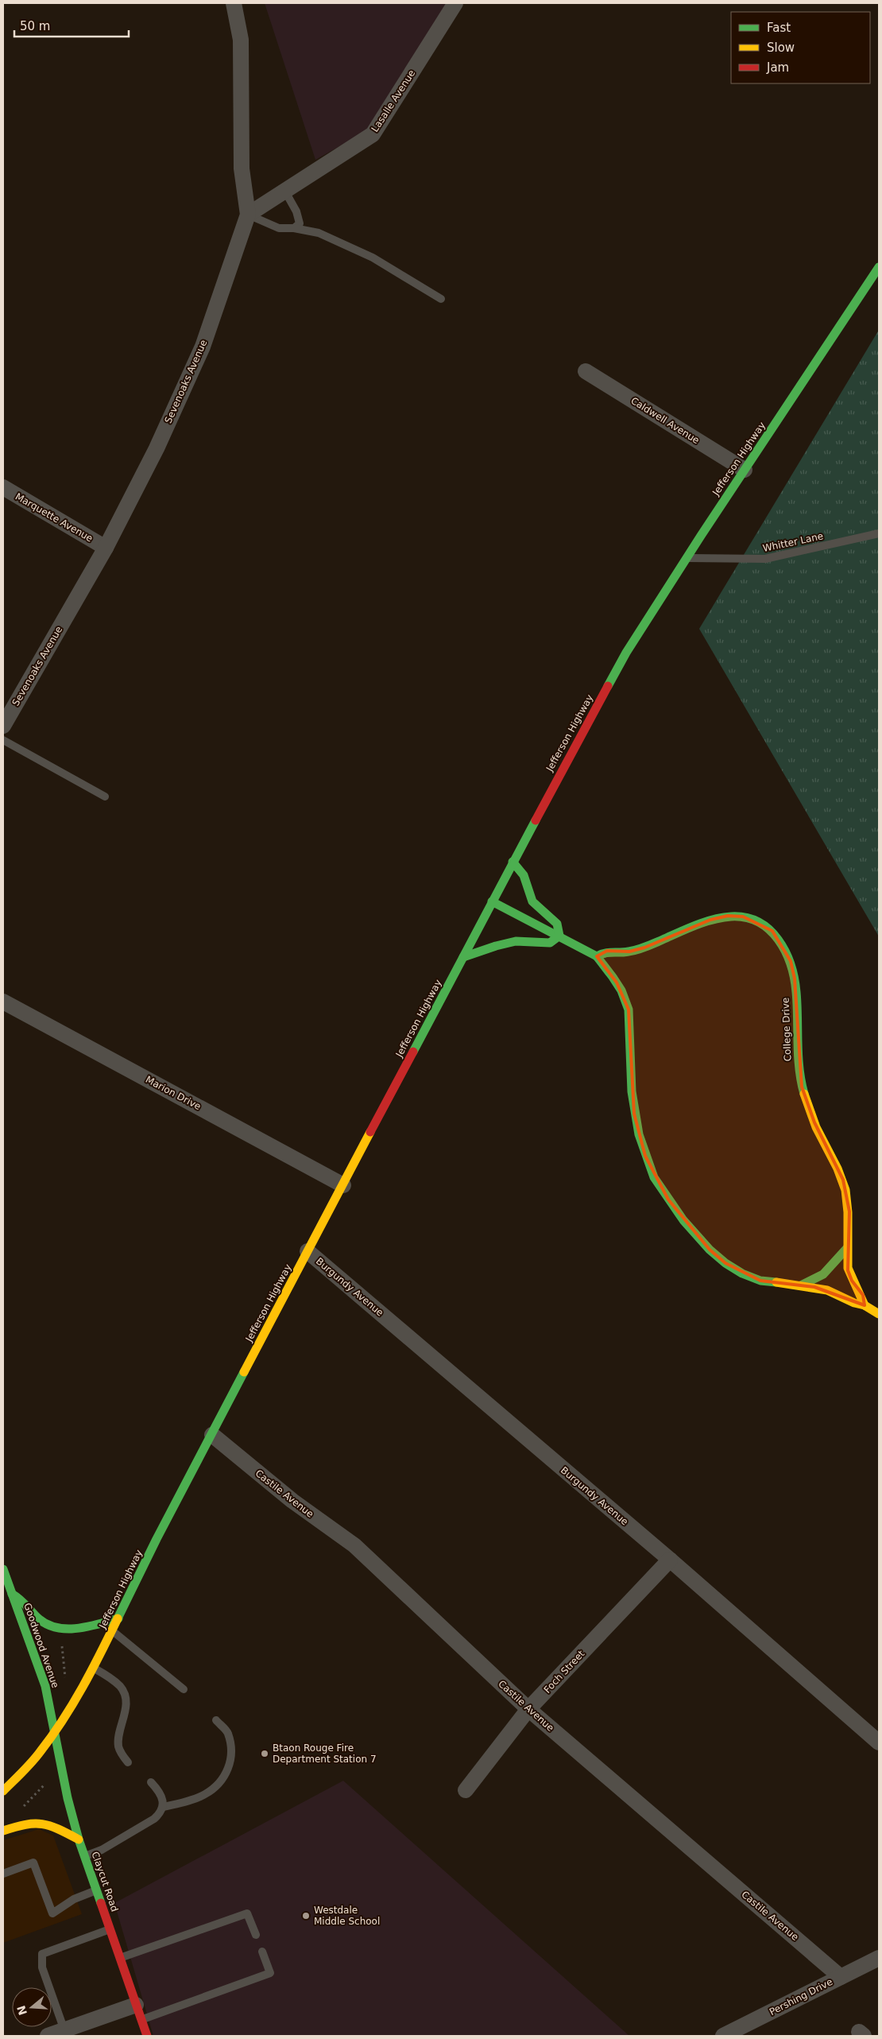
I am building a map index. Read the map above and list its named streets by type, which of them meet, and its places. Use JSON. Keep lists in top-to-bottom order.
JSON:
{
  "streets": {
    "main road": [
      "Jefferson Highway",
      "College Drive",
      "Goodwood Avenue",
      "Claycut Road"
    ],
    "street": [
      "Lasalle Avenue",
      "Sevenoaks Avenue",
      "Caldwell Avenue",
      "Marquette Avenue",
      "Marion Drive",
      "Burgundy Avenue",
      "Castile Avenue",
      "Foch Street",
      "Pershing Drive"
    ],
    "lane": ["Whitter Lane"]
  },
  "crossings": [
    ["Lasalle Avenue", "Sevenoaks Avenue"],
    ["Sevenoaks Avenue", "Marquette Avenue"],
    ["Caldwell Avenue", "Jefferson Highway"],
    ["Jefferson Highway", "Whitter Lane"],
    ["Jefferson Highway", "Marion Drive"],
    ["Jefferson Highway", "Burgundy Avenue"],
    ["Jefferson Highway", "Castile Avenue"],
    ["Jefferson Highway", "Goodwood Avenue"],
    ["Jefferson Highway", "Claycut Road"],
    ["Burgundy Avenue", "Foch Street"],
    ["Castile Avenue", "Foch Street"],
    ["Castile Avenue", "Pershing Drive"],
    ["Goodwood Avenue", "Claycut Road"]
  ],
  "places": ["Btaon Rouge Fire Department Station 7", "Westdale Middle School"],
  "legend": ["Fast", "Slow", "Jam"],
  "scale_bar": "50 m",
  "north": "left"
}
